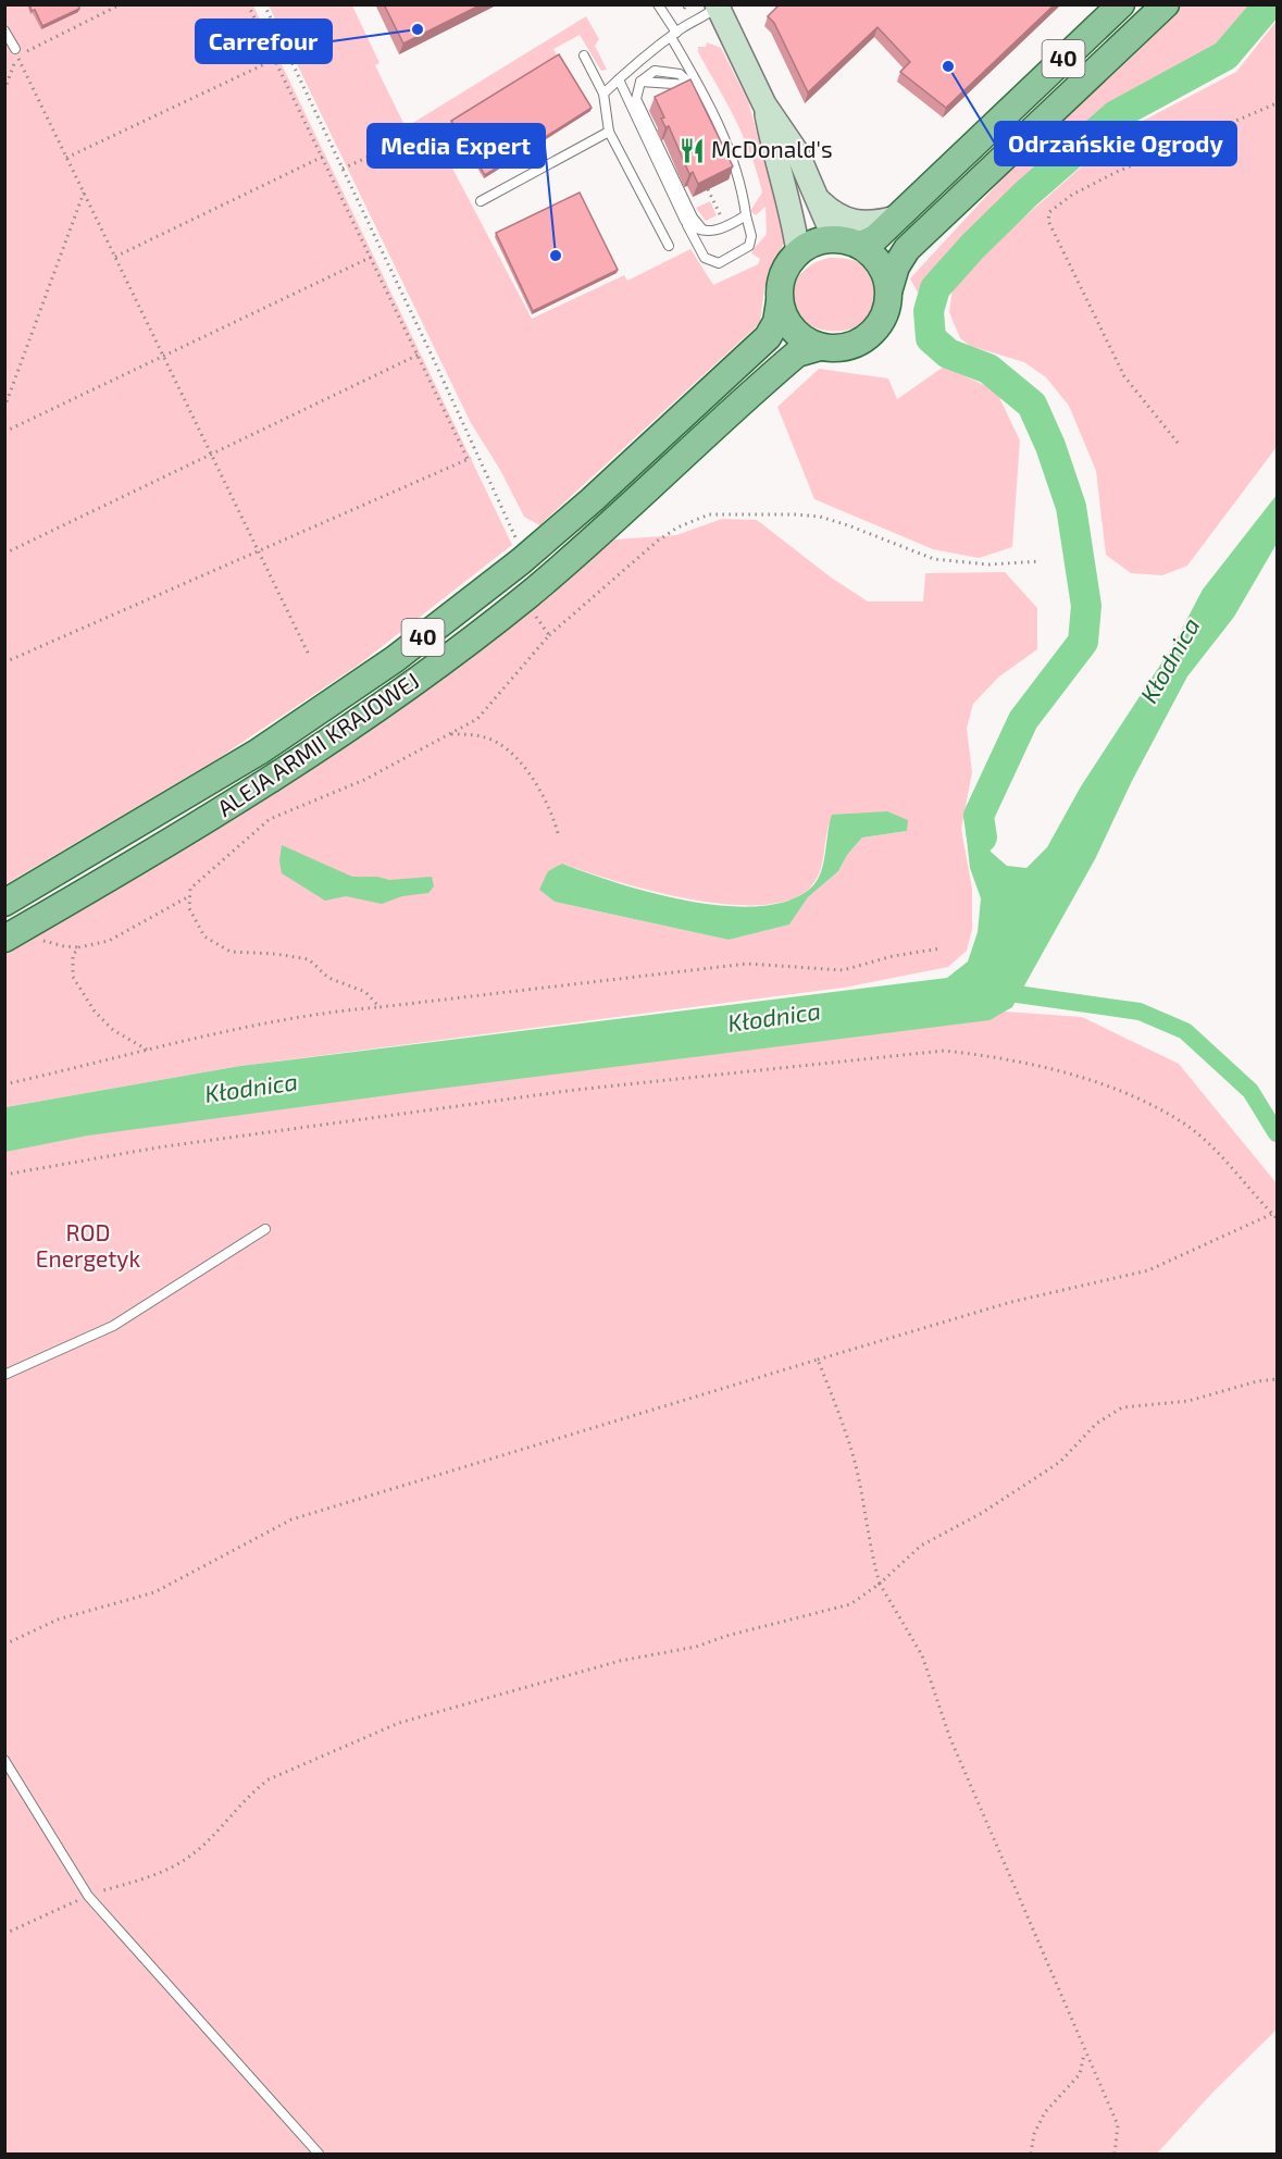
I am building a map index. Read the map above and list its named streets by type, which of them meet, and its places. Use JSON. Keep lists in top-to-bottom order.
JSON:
{
  "streets": {
    "main road": ["40", "ALEJA ARMII KRAJOWEJ"]
  },
  "crossings": [
    ["40", "ALEJA ARMII KRAJOWEJ"]
  ],
  "water": ["Kłodnica"],
  "parks": ["ROD Energetyk"],
  "places": {
    "other": ["Carrefour", "Odrzańskie Ogrody", "Media Expert"],
    "restaurant": ["McDonald's"]
  }
}
